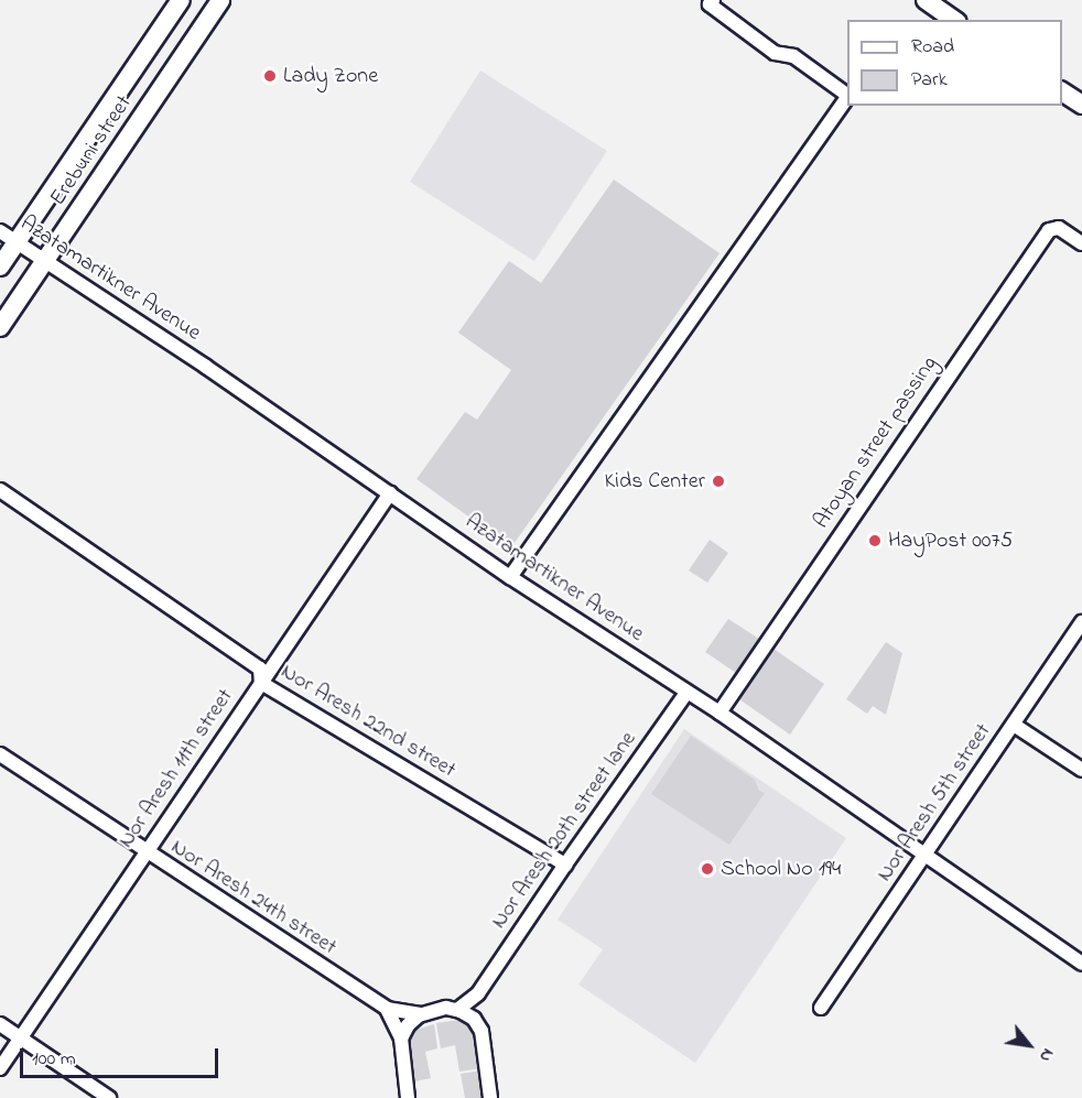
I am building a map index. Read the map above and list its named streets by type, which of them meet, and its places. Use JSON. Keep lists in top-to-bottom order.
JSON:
{
  "streets": {
    "main road": ["Erebuni street"],
    "street": [
      "Azatamartikner Avenue",
      "Atoyan street passing",
      "Nor Aresh 22nd street",
      "Nor Aresh 11th street",
      "Nor Aresh 5th street",
      "Nor Aresh 20th street lane",
      "Nor Aresh 24th street"
    ]
  },
  "crossings": [
    ["Erebuni street", "Azatamartikner Avenue"],
    ["Azatamartikner Avenue", "Atoyan street passing"],
    ["Azatamartikner Avenue", "Nor Aresh 11th street"],
    ["Azatamartikner Avenue", "Nor Aresh 5th street"],
    ["Azatamartikner Avenue", "Nor Aresh 20th street lane"],
    ["Nor Aresh 22nd street", "Nor Aresh 11th street"],
    ["Nor Aresh 22nd street", "Nor Aresh 20th street lane"],
    ["Nor Aresh 11th street", "Nor Aresh 24th street"],
    ["Nor Aresh 20th street lane", "Nor Aresh 24th street"]
  ],
  "places": [
    "Lady Zone",
    "Kids Center",
    "HayPost 0075",
    "School No 194"
  ],
  "legend": ["Road", "Park"],
  "scale_bar": "100 m",
  "north": "bottom right"
}
